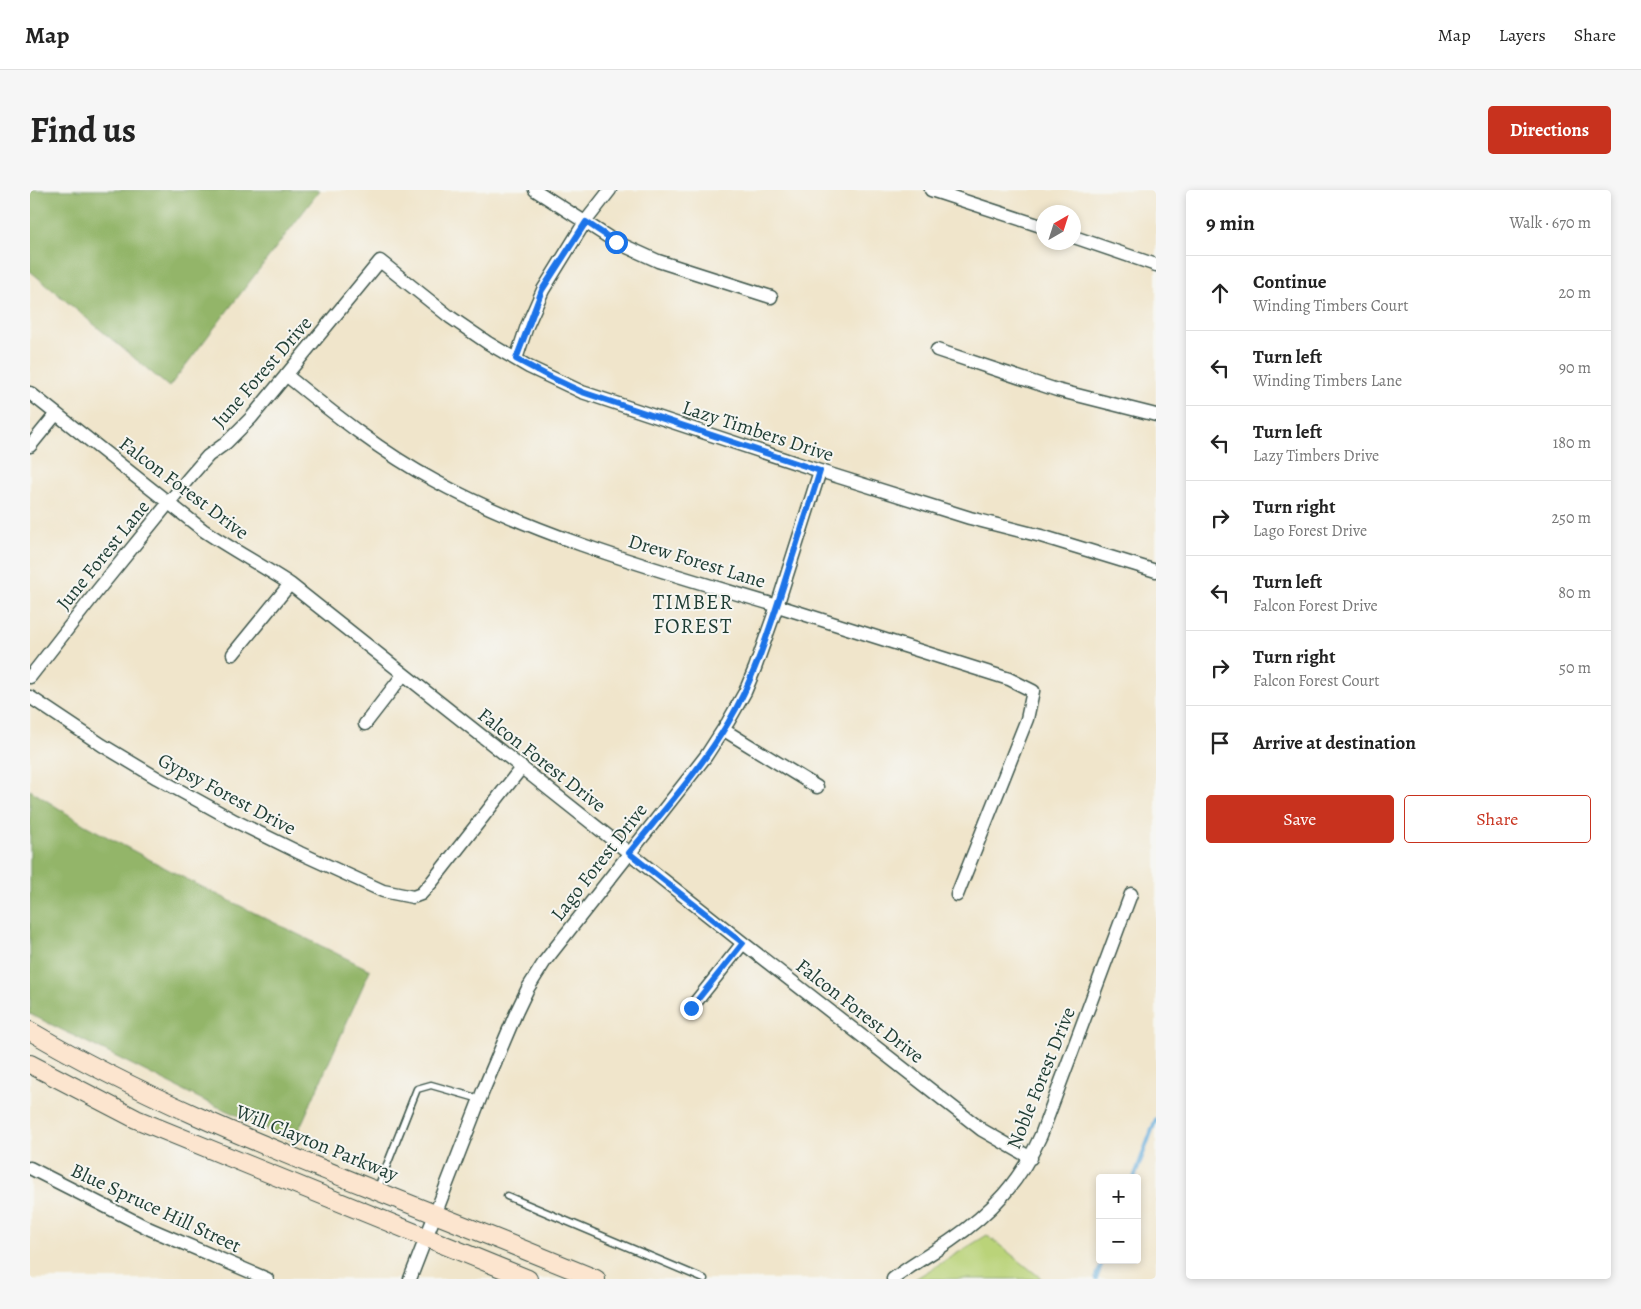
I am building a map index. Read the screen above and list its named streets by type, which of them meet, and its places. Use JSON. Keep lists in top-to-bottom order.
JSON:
{
  "streets": {
    "main road": ["Will Clayton Parkway"],
    "street": [
      "June Forest Drive",
      "Lazy Timbers Drive",
      "Falcon Forest Drive",
      "June Forest Lane",
      "Drew Forest Lane",
      "Gypsy Forest Drive",
      "Lago Forest Drive",
      "Noble Forest Drive",
      "Blue Spruce Hill Street"
    ]
  },
  "crossings": [
    ["June Forest Drive", "Lazy Timbers Drive"],
    ["June Forest Drive", "Falcon Forest Drive"],
    ["June Forest Drive", "June Forest Lane"],
    ["June Forest Drive", "Drew Forest Lane"],
    ["Lazy Timbers Drive", "Lago Forest Drive"],
    ["Falcon Forest Drive", "June Forest Lane"],
    ["Falcon Forest Drive", "Gypsy Forest Drive"],
    ["Falcon Forest Drive", "Lago Forest Drive"],
    ["Falcon Forest Drive", "Noble Forest Drive"],
    ["Drew Forest Lane", "Lago Forest Drive"],
    ["Lago Forest Drive", "Will Clayton Parkway"]
  ],
  "districts": ["TIMBER FOREST"],
  "north": "top right",
  "page": {
    "header": "Map",
    "nav": ["Map", "Layers", "Share"],
    "title": "Find us",
    "buttons": [
      "Directions",
      ["Save", "Share"]
    ],
    "heading": ["9 min", "Walk · 670 m"],
    "list": [
      ["Continue", "Winding Timbers Court", "20 m"],
      ["Turn left", "Winding Timbers Lane", "90 m"],
      ["Turn left", "Lazy Timbers Drive", "180 m"],
      ["Turn right", "Lago Forest Drive", "250 m"],
      ["Turn left", "Falcon Forest Drive", "80 m"],
      ["Turn right", "Falcon Forest Court", "50 m"],
      "Arrive at destination"
    ],
    "map_buttons": ["+", "−"]
  }
}
